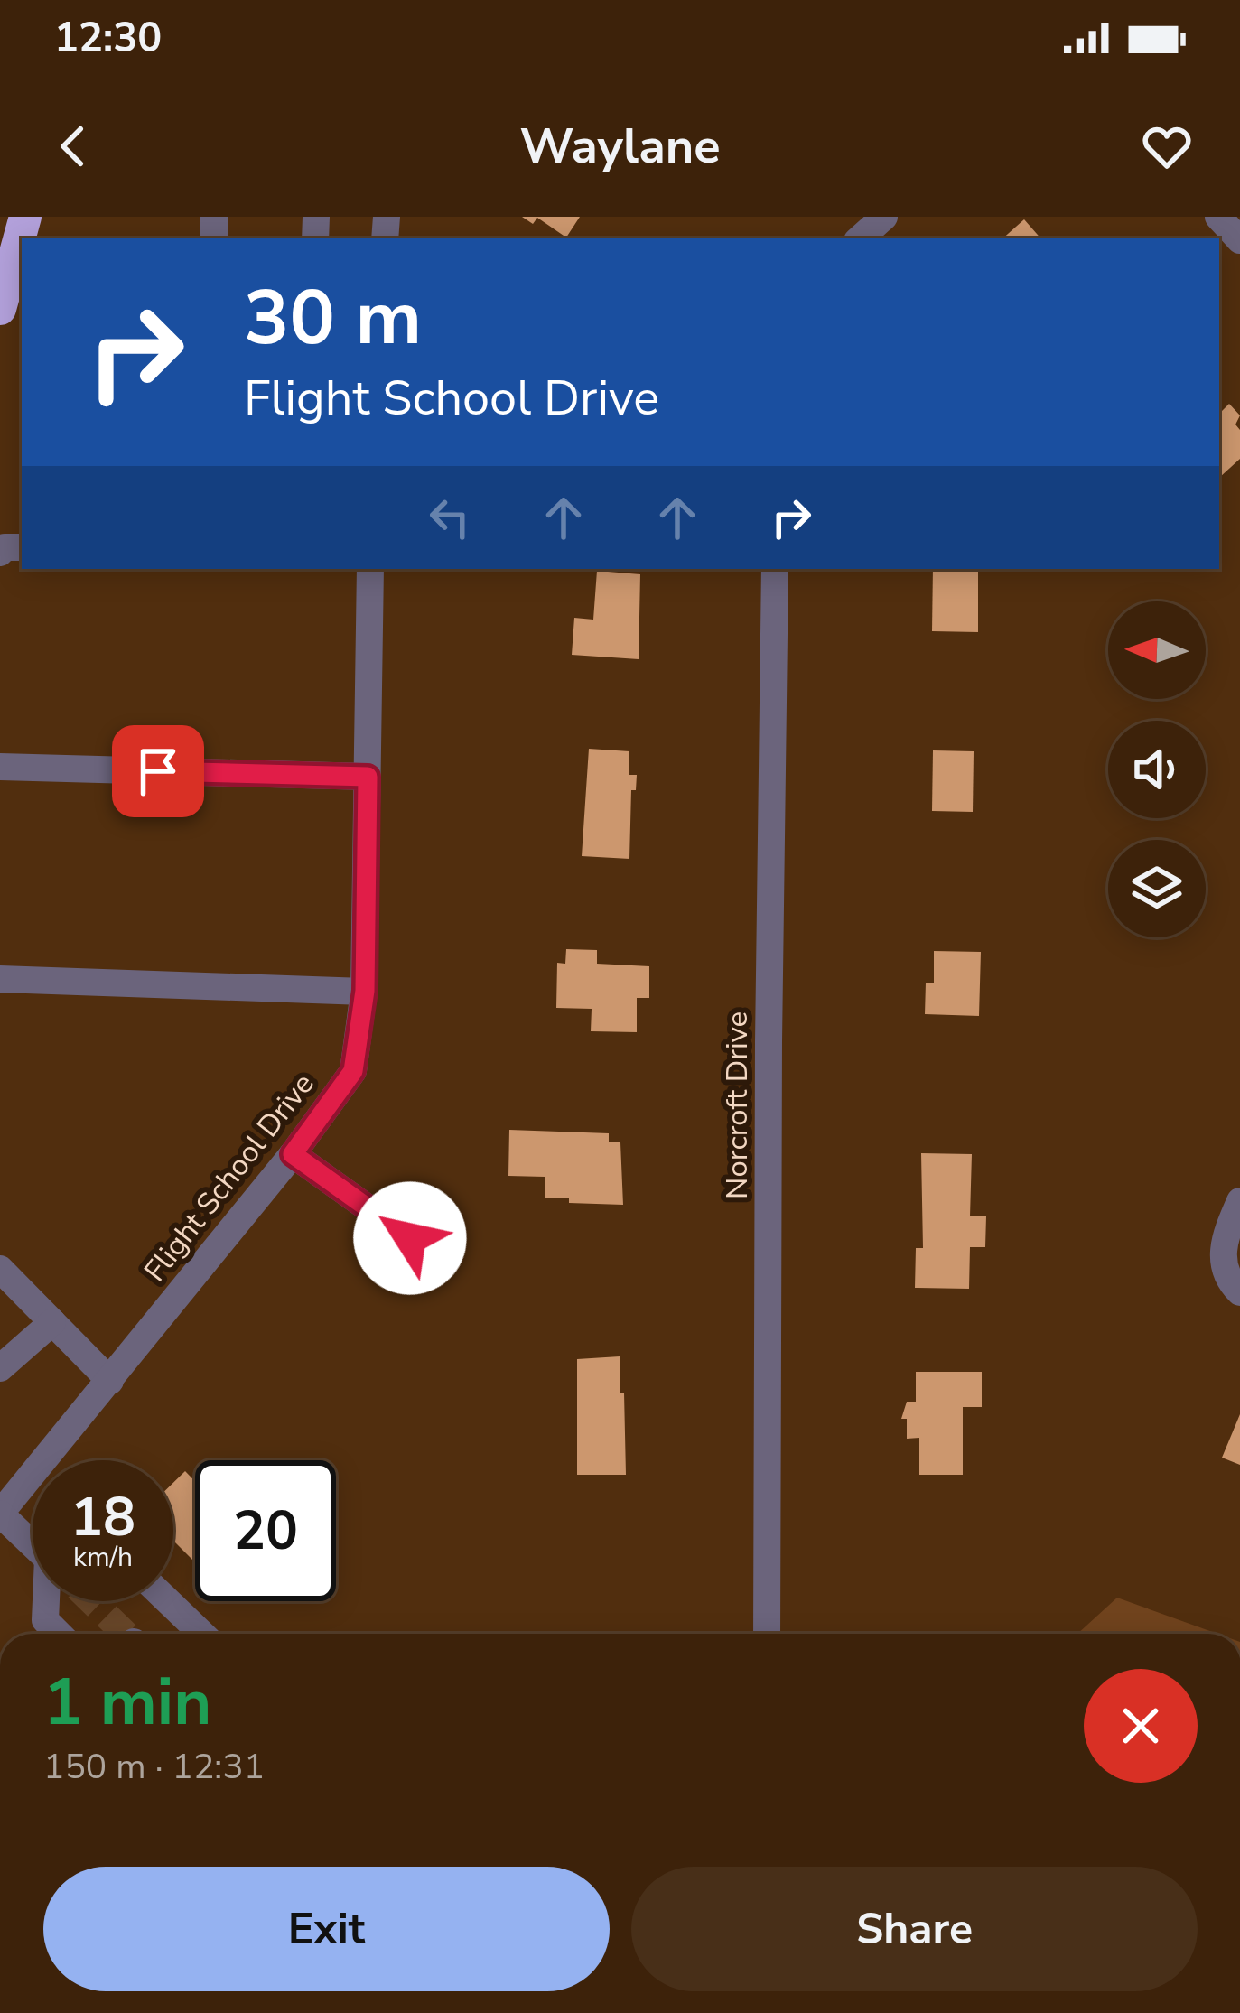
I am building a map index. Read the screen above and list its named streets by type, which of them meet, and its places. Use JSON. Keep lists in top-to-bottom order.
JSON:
{
  "streets": {
    "street": ["Norcroft Drive", "Flight School Drive"]
  },
  "north": "left",
  "page": {
    "status": "12:30",
    "header": "Waylane",
    "turn": ["30 m", "Flight School Drive"],
    "speed": "18 km/h",
    "limit": "20",
    "heading": ["1 min", "150 m · 12:31"],
    "buttons": ["Exit", "Share"]
  }
}
